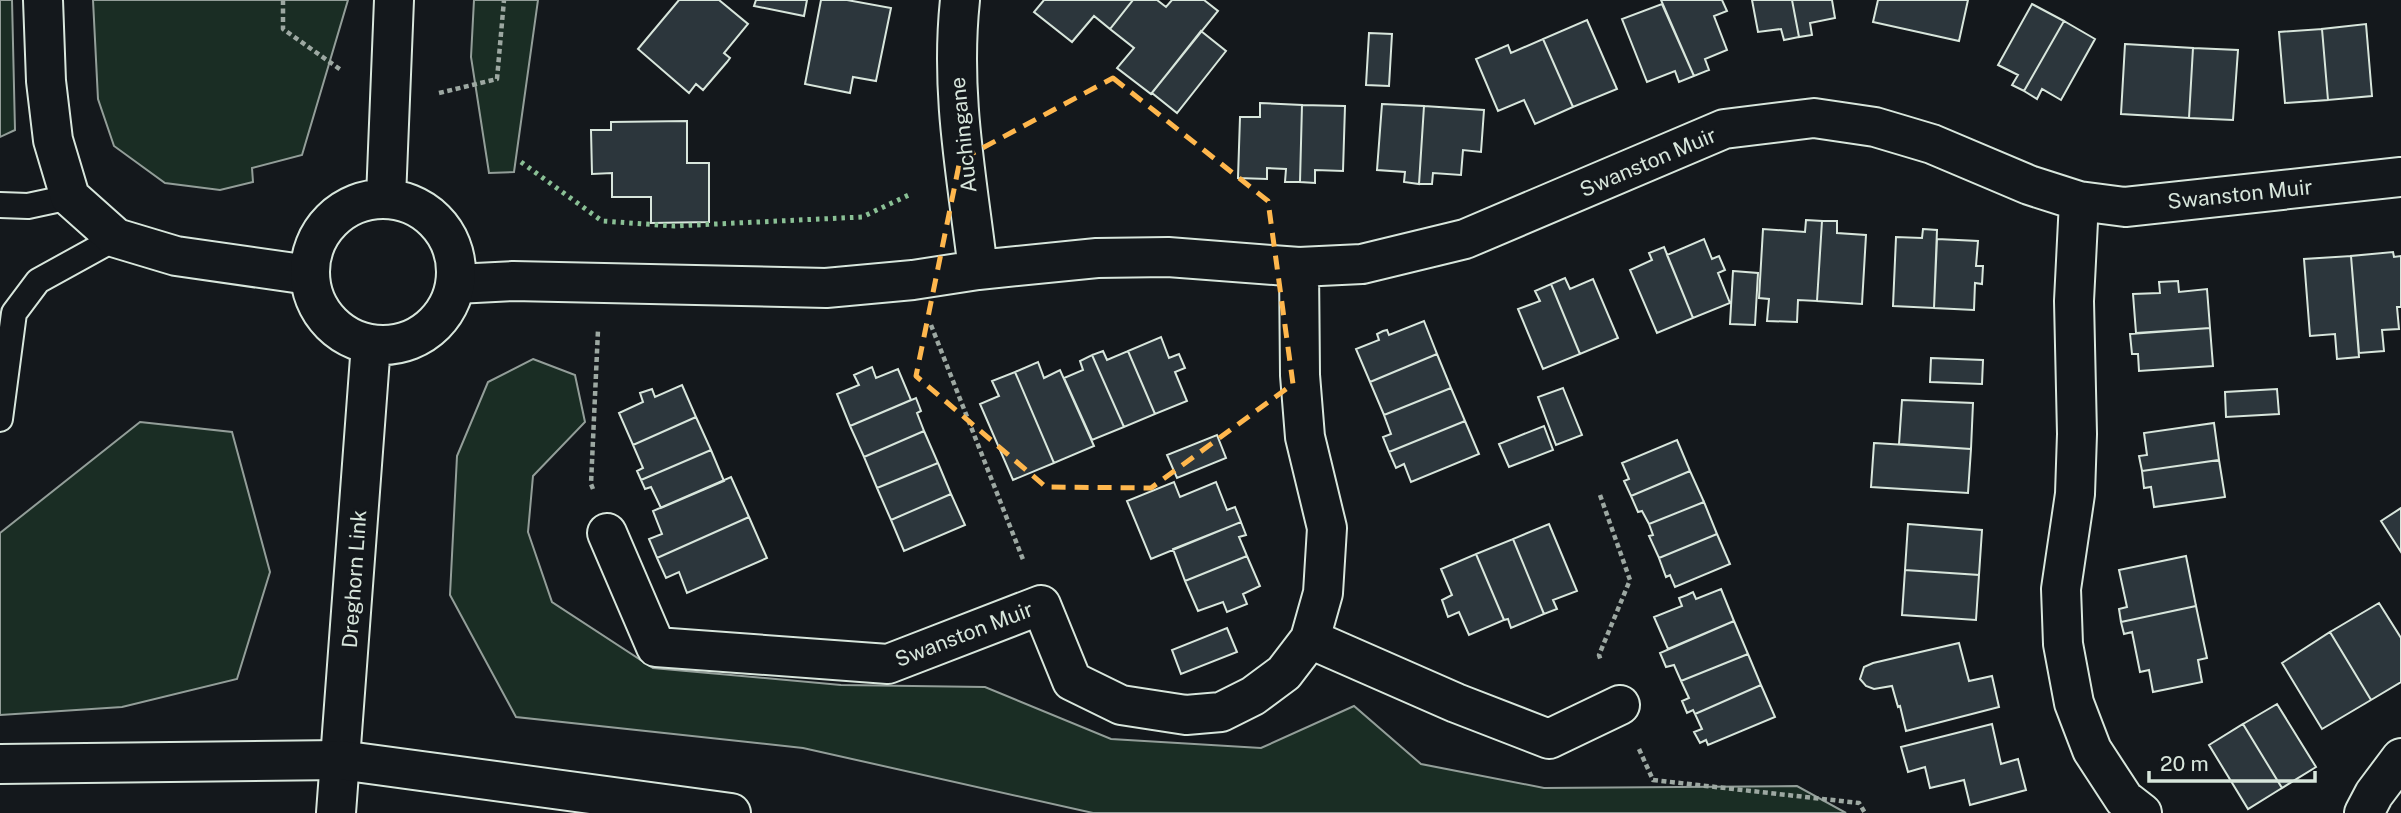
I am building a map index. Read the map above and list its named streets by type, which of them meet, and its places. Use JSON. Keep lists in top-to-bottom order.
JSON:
{
  "streets": {
    "main road": ["Auchingane", "Swanston Muir", "Dreghorn Link"]
  },
  "crossings": [
    ["Auchingane", "Swanston Muir"],
    ["Swanston Muir", "Dreghorn Link"]
  ],
  "scale_bar": "20 m"
}
